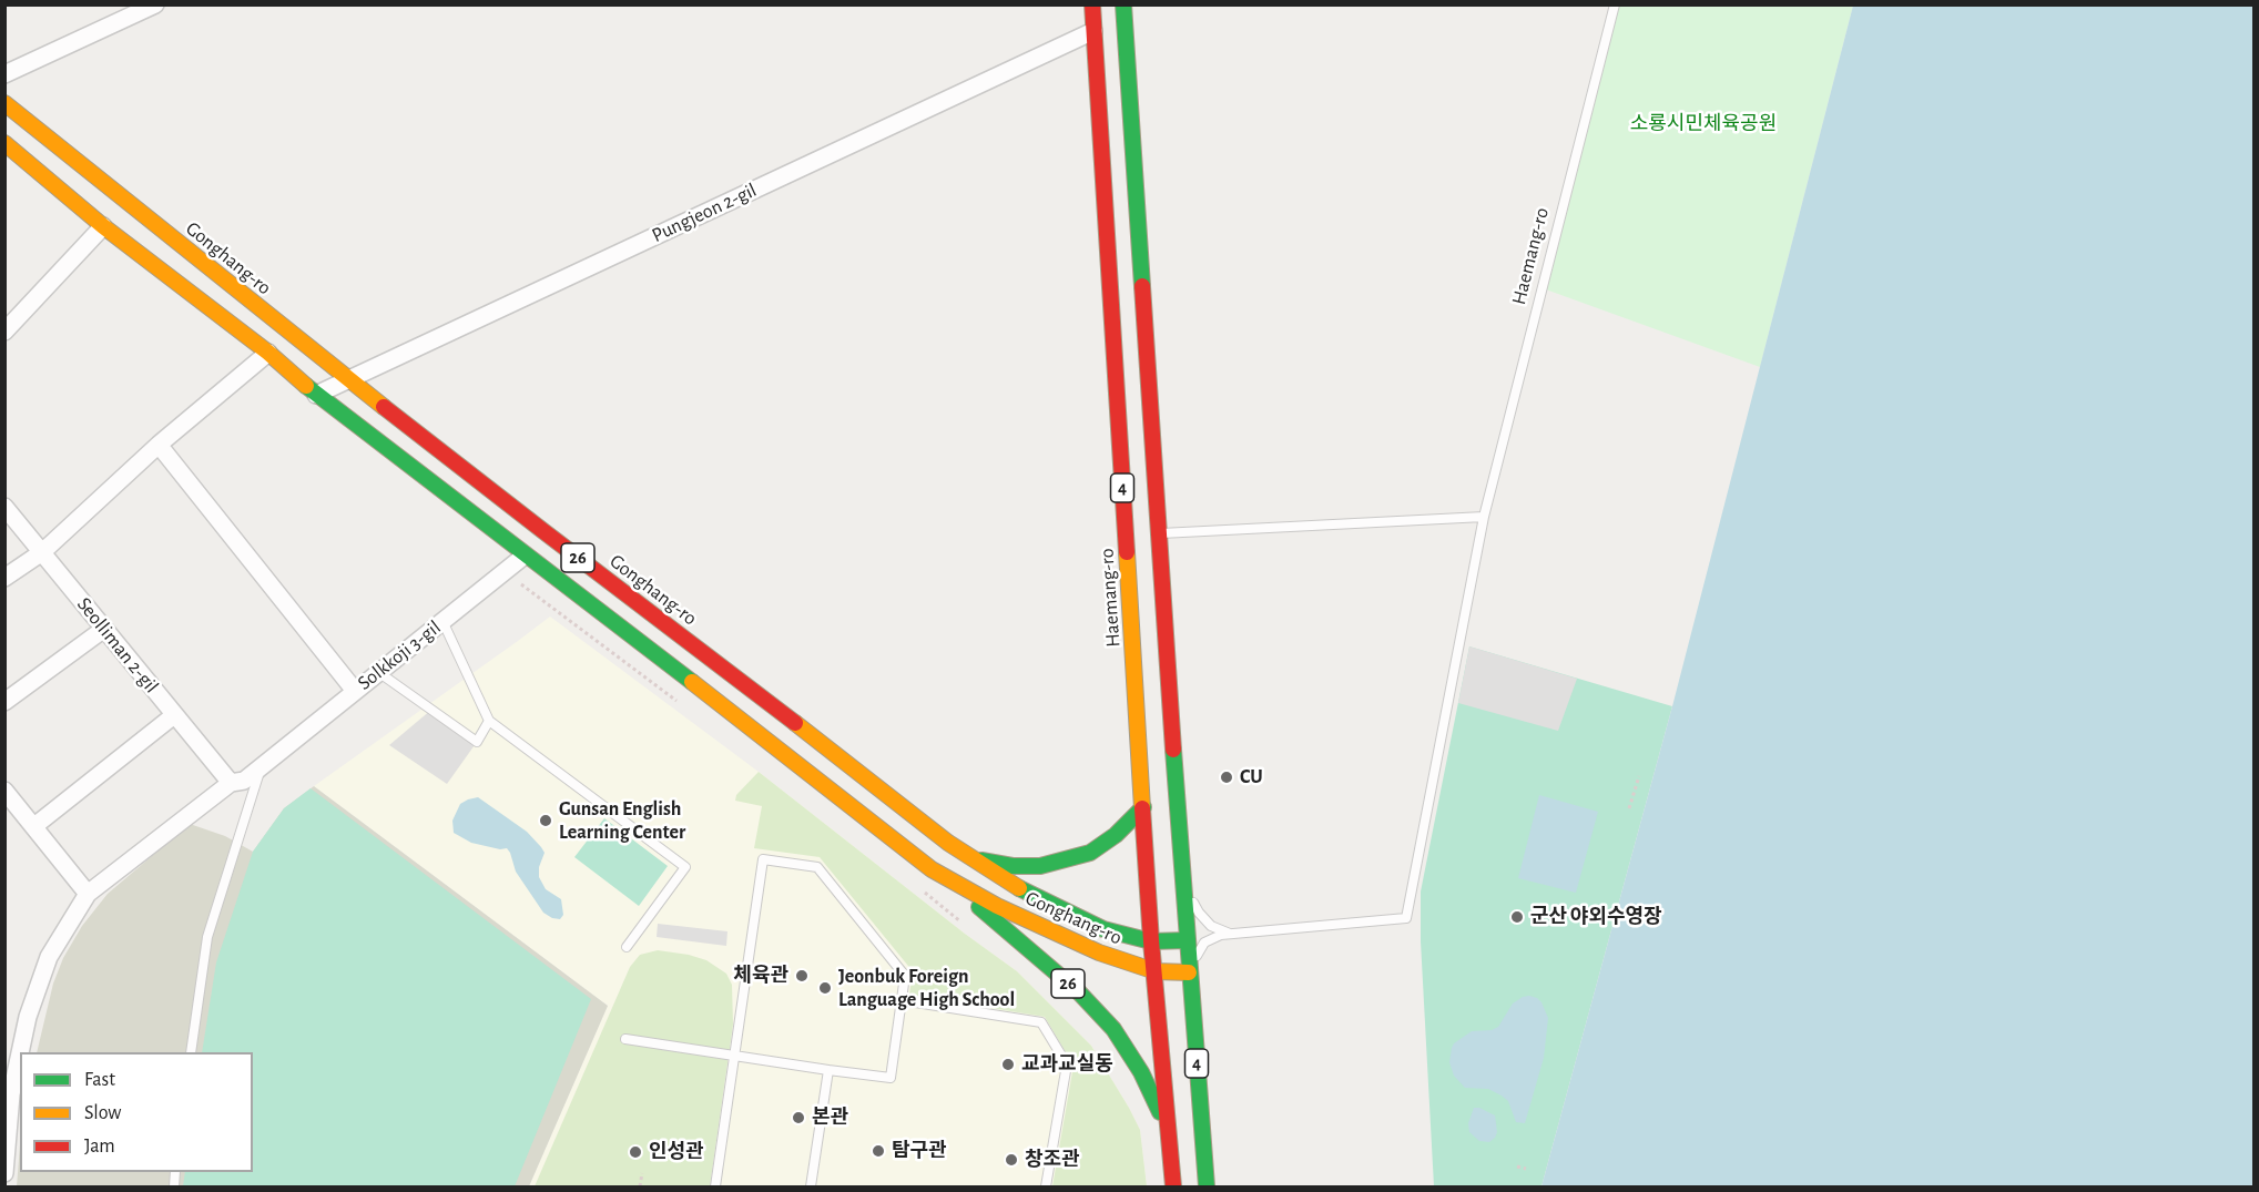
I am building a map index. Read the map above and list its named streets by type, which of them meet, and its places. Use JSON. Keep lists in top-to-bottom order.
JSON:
{
  "streets": {
    "main road": [
      "Haemang-ro",
      "Gonghang-ro",
      "4",
      "26"
    ],
    "street": ["Pungjeon 2-gil", "Seolliman 2-gil", "Solkkoji 3-gil"]
  },
  "crossings": [
    ["Pungjeon 2-gil", "Haemang-ro"],
    ["Pungjeon 2-gil", "Gonghang-ro"],
    ["Haemang-ro", "Gonghang-ro"],
    ["Haemang-ro", "26"],
    ["Gonghang-ro", "4"],
    ["Gonghang-ro", "26"],
    ["Gonghang-ro", "Solkkoji 3-gil"],
    ["Seolliman 2-gil", "Solkkoji 3-gil"]
  ],
  "parks": ["소룡시민체육공원"],
  "places": [
    "CU",
    "Gunsan English Learning Center",
    "군산 야외수영장",
    "체육관",
    "Jeonbuk Foreign Language High School",
    "교과교실동",
    "본관",
    "탐구관",
    "인성관",
    "창조관"
  ],
  "legend": ["Fast", "Slow", "Jam"]
}
